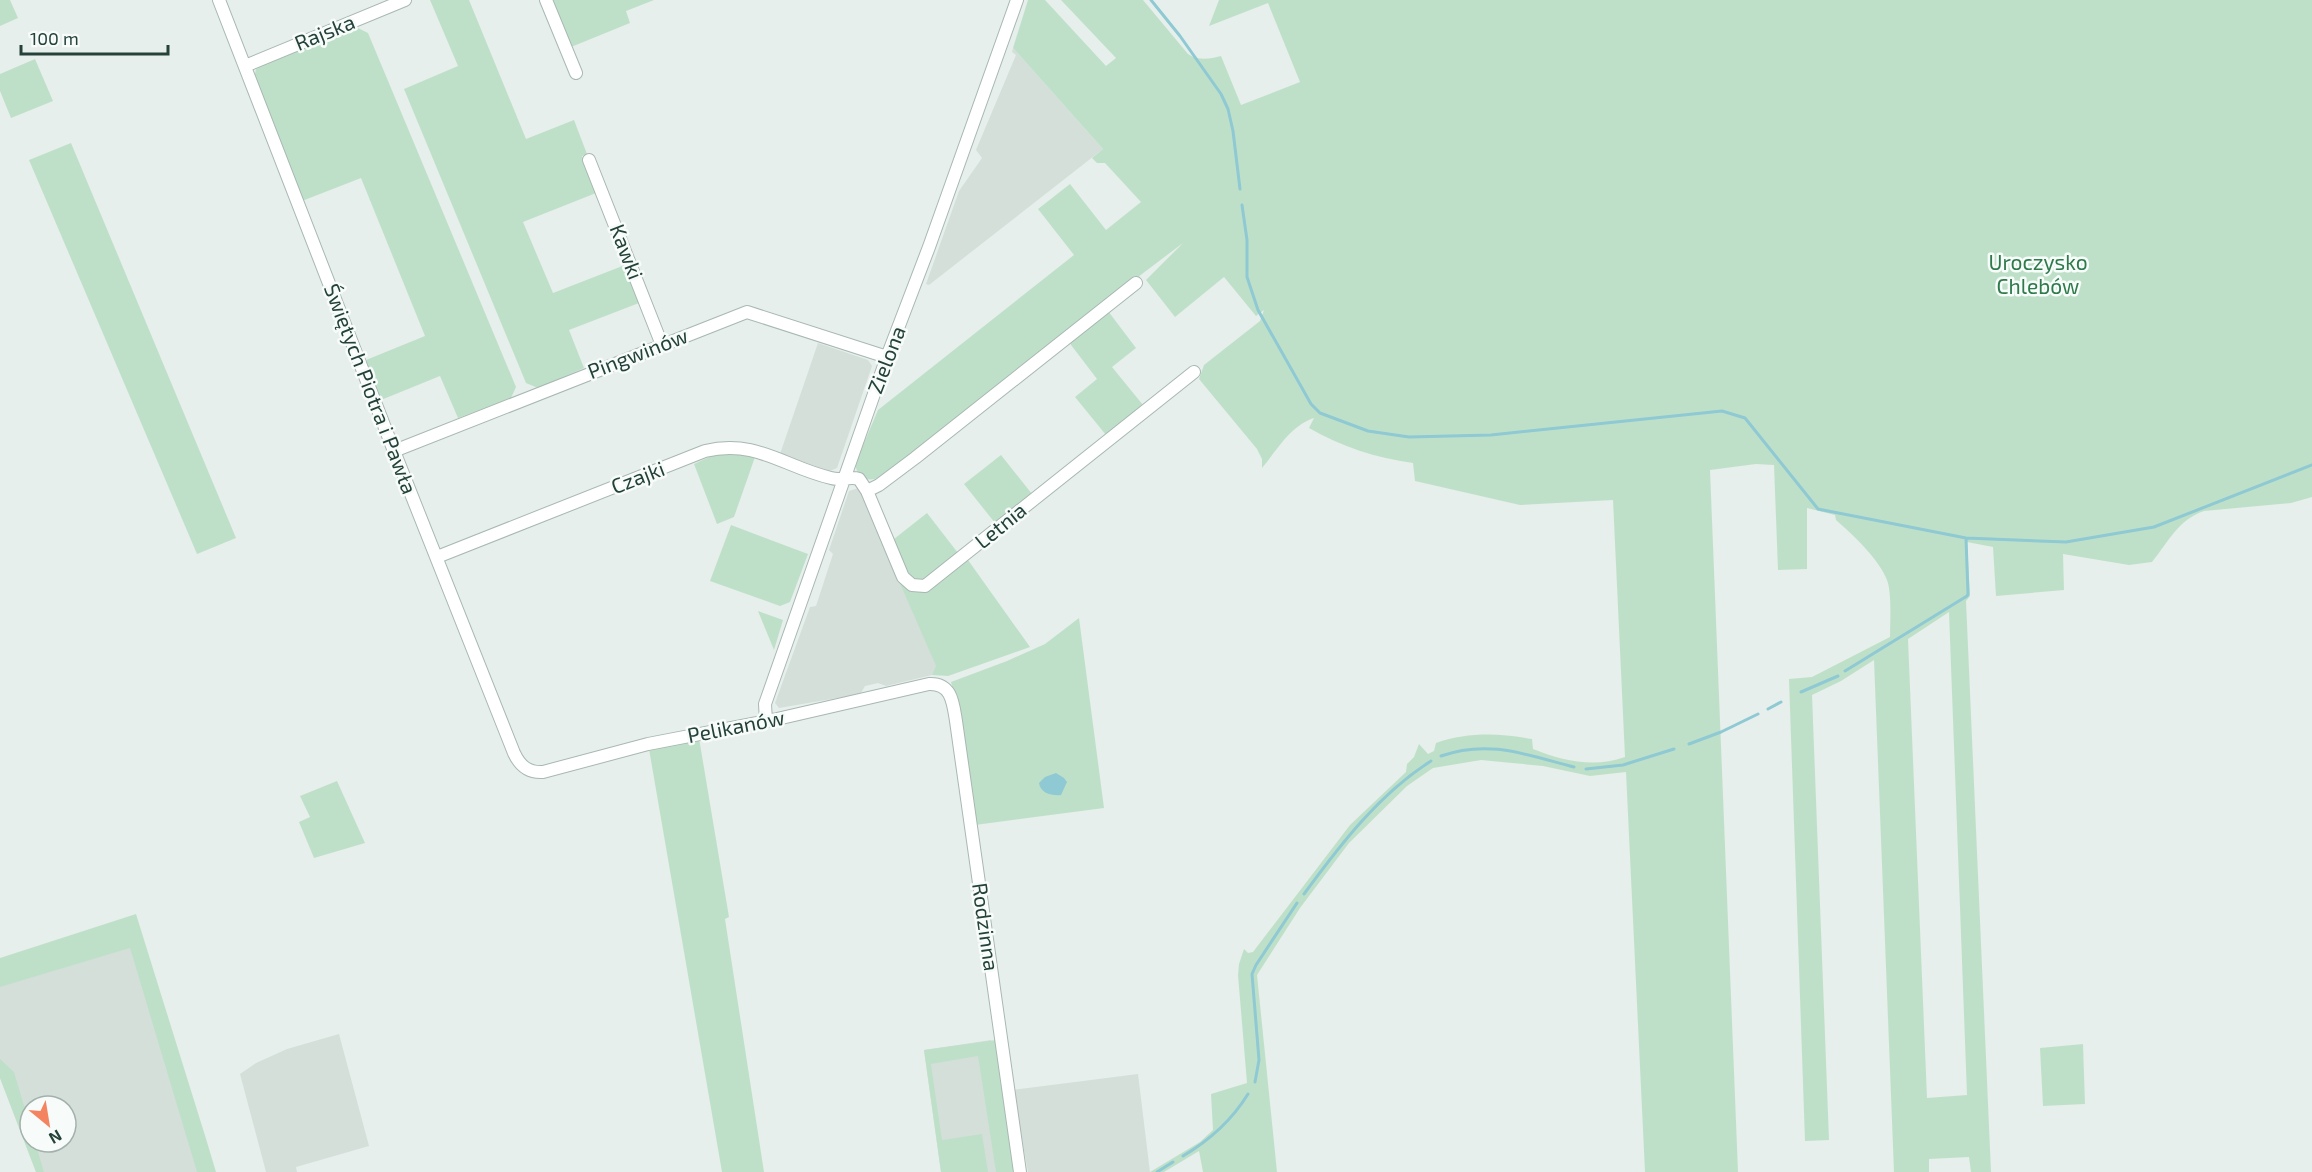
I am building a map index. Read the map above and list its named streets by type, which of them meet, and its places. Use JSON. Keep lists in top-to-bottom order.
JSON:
{
  "streets": {
    "street": [
      "Rajska",
      "Kawki",
      "Pingwinów",
      "Zielona",
      "Świętych Piotra i Pawła",
      "Czajki",
      "Letnia",
      "Pelikanów",
      "Rodzinna"
    ]
  },
  "crossings": [
    ["Rajska", "Świętych Piotra i Pawła"],
    ["Kawki", "Pingwinów"],
    ["Pingwinów", "Zielona"],
    ["Pingwinów", "Świętych Piotra i Pawła"],
    ["Zielona", "Czajki"],
    ["Zielona", "Pelikanów"],
    ["Świętych Piotra i Pawła", "Czajki"],
    ["Świętych Piotra i Pawła", "Pelikanów"],
    ["Pelikanów", "Rodzinna"]
  ],
  "parks": ["Uroczysko Chlebów"],
  "scale_bar": "100 m",
  "north": "bottom right"
}
